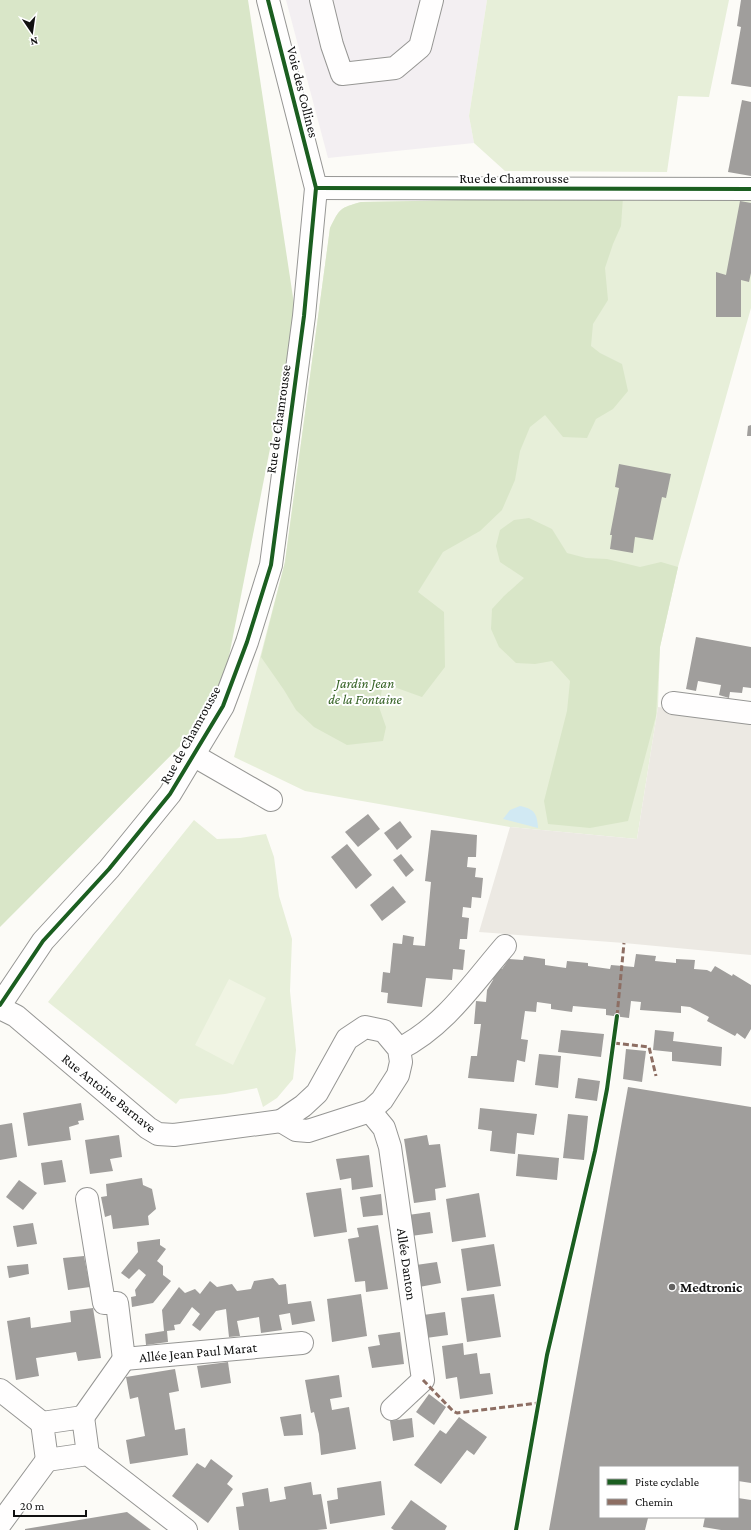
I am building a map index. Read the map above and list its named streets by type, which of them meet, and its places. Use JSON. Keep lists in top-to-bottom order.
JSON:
{
  "streets": {
    "street": [
      "Voie des Collines",
      "Rue de Chamrousse",
      "Rue Antoine Barnave",
      "Allée Danton",
      "Allée Jean Paul Marat"
    ]
  },
  "crossings": [
    ["Voie des Collines", "Rue de Chamrousse"]
  ],
  "parks": ["Jardin Jean de la Fontaine"],
  "places": ["Medtronic"],
  "legend": ["Piste cyclable", "Chemin"],
  "scale_bar": "20 m",
  "north": "bottom"
}
